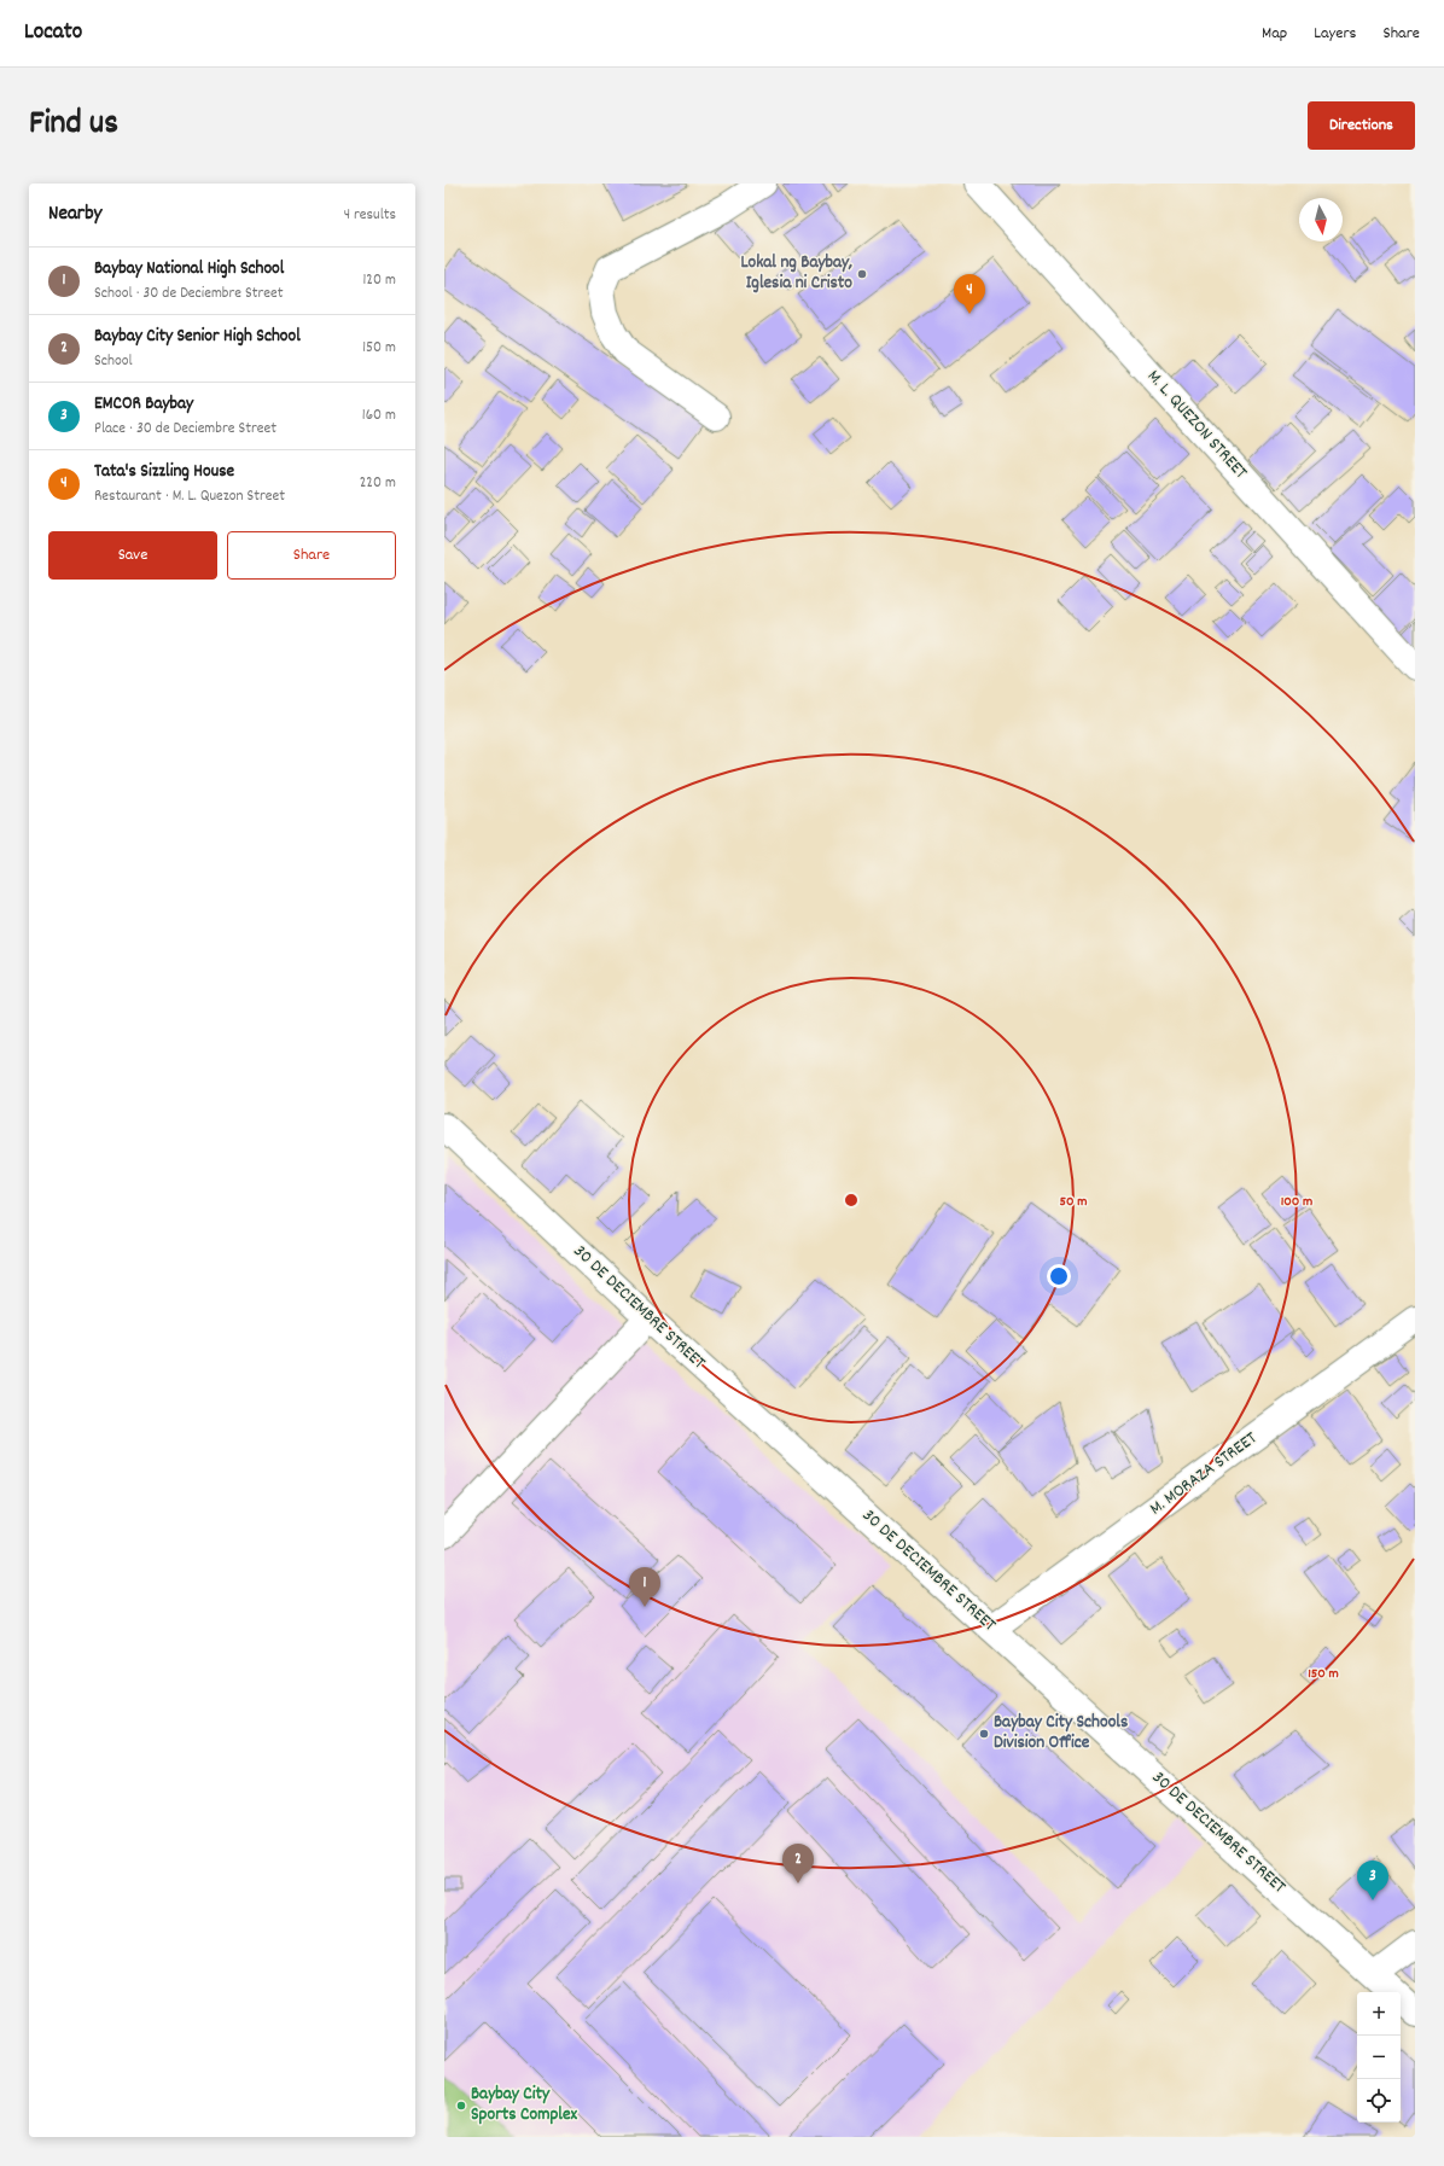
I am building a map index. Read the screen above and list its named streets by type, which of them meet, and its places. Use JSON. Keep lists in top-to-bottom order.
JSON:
{
  "streets": {
    "street": ["M. L. QUEZON STREET", "30 DE DECIEMBRE STREET", "M. MORAZA STREET"]
  },
  "crossings": [
    ["30 DE DECIEMBRE STREET", "M. MORAZA STREET"]
  ],
  "places": ["Lokal ng Baybay, Iglesia ni Cristo", "Baybay City Schools Division Office", "Baybay City Sports Complex"],
  "north": "bottom",
  "page": {
    "header": "Locato",
    "nav": ["Map", "Layers", "Share"],
    "title": "Find us",
    "buttons": [
      "Directions",
      ["Save", "Share"]
    ],
    "heading": ["Nearby", "4 results"],
    "list": [
      {
        "mark": "1",
        "name": "Baybay National High School",
        "note": "School · 30 de Deciembre Street",
        "value": "120 m"
      },
      {
        "mark": "2",
        "name": "Baybay City Senior High School",
        "note": "School",
        "value": "150 m"
      },
      {
        "mark": "3",
        "name": "EMCOR Baybay",
        "note": "Place · 30 de Deciembre Street",
        "value": "160 m"
      },
      {
        "mark": "4",
        "name": "Tata's Sizzling House",
        "note": "Restaurant · M. L. Quezon Street",
        "value": "220 m"
      }
    ],
    "pins": [
      "4",
      "1",
      "2",
      "3"
    ],
    "map_buttons": ["+", "−"]
  },
  "rings": ["50 m", "100 m", "150 m"]
}
